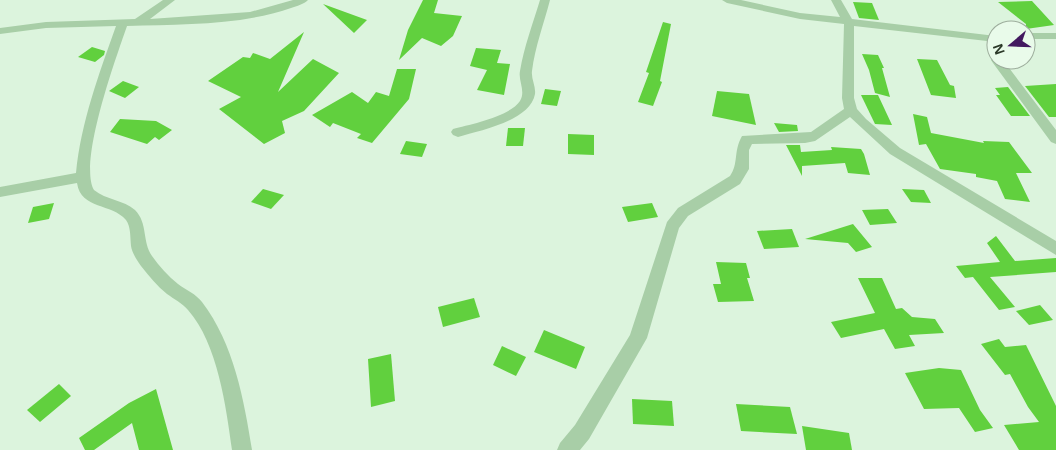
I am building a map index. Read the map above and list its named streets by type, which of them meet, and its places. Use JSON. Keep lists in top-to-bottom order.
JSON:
{
  "north": "left"
}
